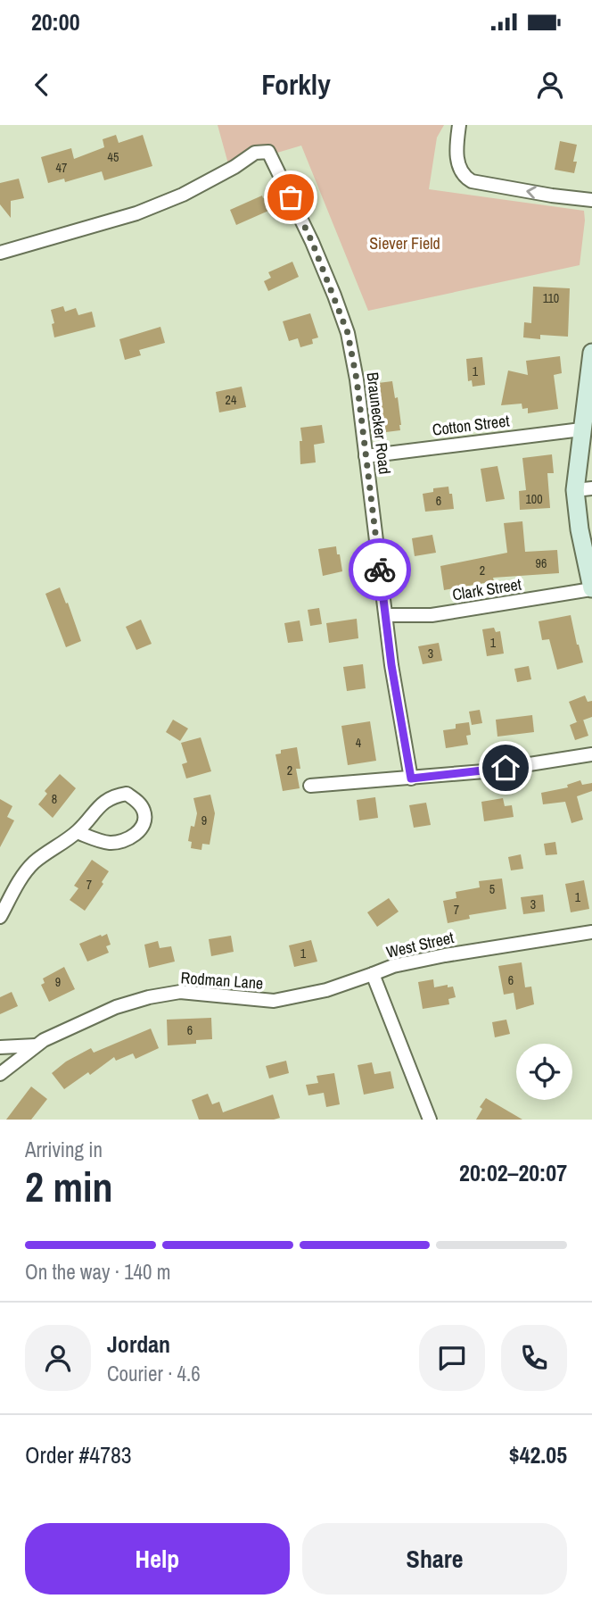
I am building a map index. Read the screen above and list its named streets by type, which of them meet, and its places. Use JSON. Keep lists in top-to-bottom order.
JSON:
{
  "streets": {
    "street": [
      "Braunecker Road",
      "Cotton Street",
      "Clark Street",
      "West Street",
      "Rodman Lane"
    ]
  },
  "crossings": [
    ["Braunecker Road", "Cotton Street"],
    ["Braunecker Road", "Clark Street"],
    ["West Street", "Rodman Lane"]
  ],
  "parks": ["Siever Field"],
  "house_numbers": [
    "45",
    "47",
    "110",
    "1",
    "24",
    "100",
    "6",
    "96",
    "2",
    "1",
    "3",
    "4",
    "2",
    "8",
    "9",
    "7",
    "5",
    "1",
    "3",
    "7",
    "1",
    "6",
    "9",
    "6"
  ],
  "page": {
    "status": "20:00",
    "header": "Forkly",
    "heading": ["2 min", "Arriving in", "20:02–20:07"],
    "panel": [
      "Jordan",
      "Courier · 4.6",
      "Order #4783",
      "$42.05"
    ],
    "bar": "On the way · 140 m",
    "buttons": ["Help", "Share"]
  }
}
